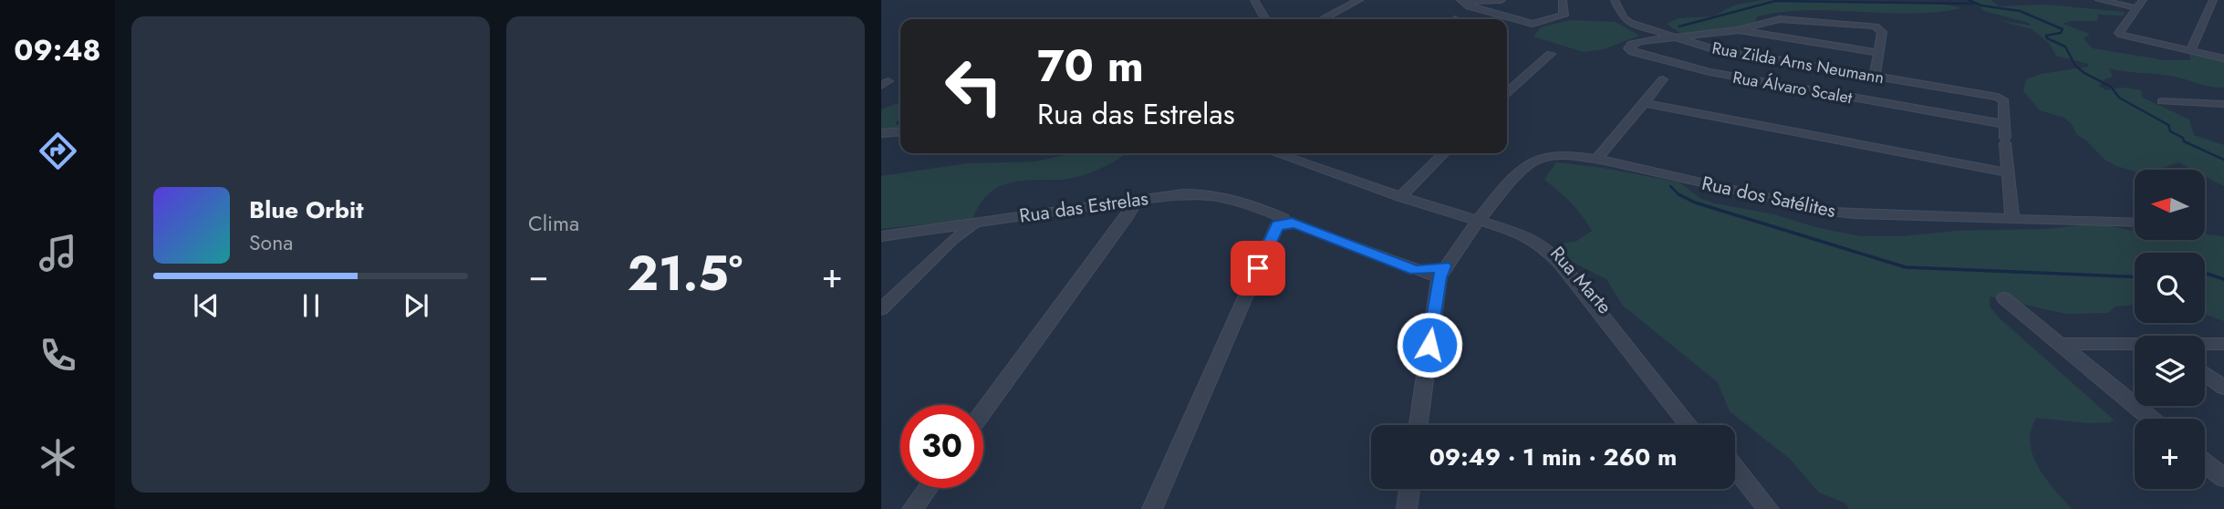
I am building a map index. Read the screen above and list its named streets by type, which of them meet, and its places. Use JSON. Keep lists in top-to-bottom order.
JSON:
{
  "streets": {
    "street": [
      "Rua Zilda Arns Neumann",
      "Rua Álvaro Scalet",
      "Rua dos Satélites",
      "Rua das Estrelas",
      "Rua Marte"
    ]
  },
  "crossings": [
    ["Rua Zilda Arns Neumann", "Rua Álvaro Scalet"],
    ["Rua dos Satélites", "Rua das Estrelas"],
    ["Rua dos Satélites", "Rua Marte"]
  ],
  "north": "left",
  "page": {
    "tabs": "09:48",
    "tile": "Clima",
    "turn": ["70 m", "Rua das Estrelas"],
    "map_buttons": "+",
    "song": ["Blue Orbit", "Sona"],
    "heat": ["−", "21.5°", "+"],
    "limit": "30",
    "trip": "09:49 · 1 min · 260 m"
  }
}
